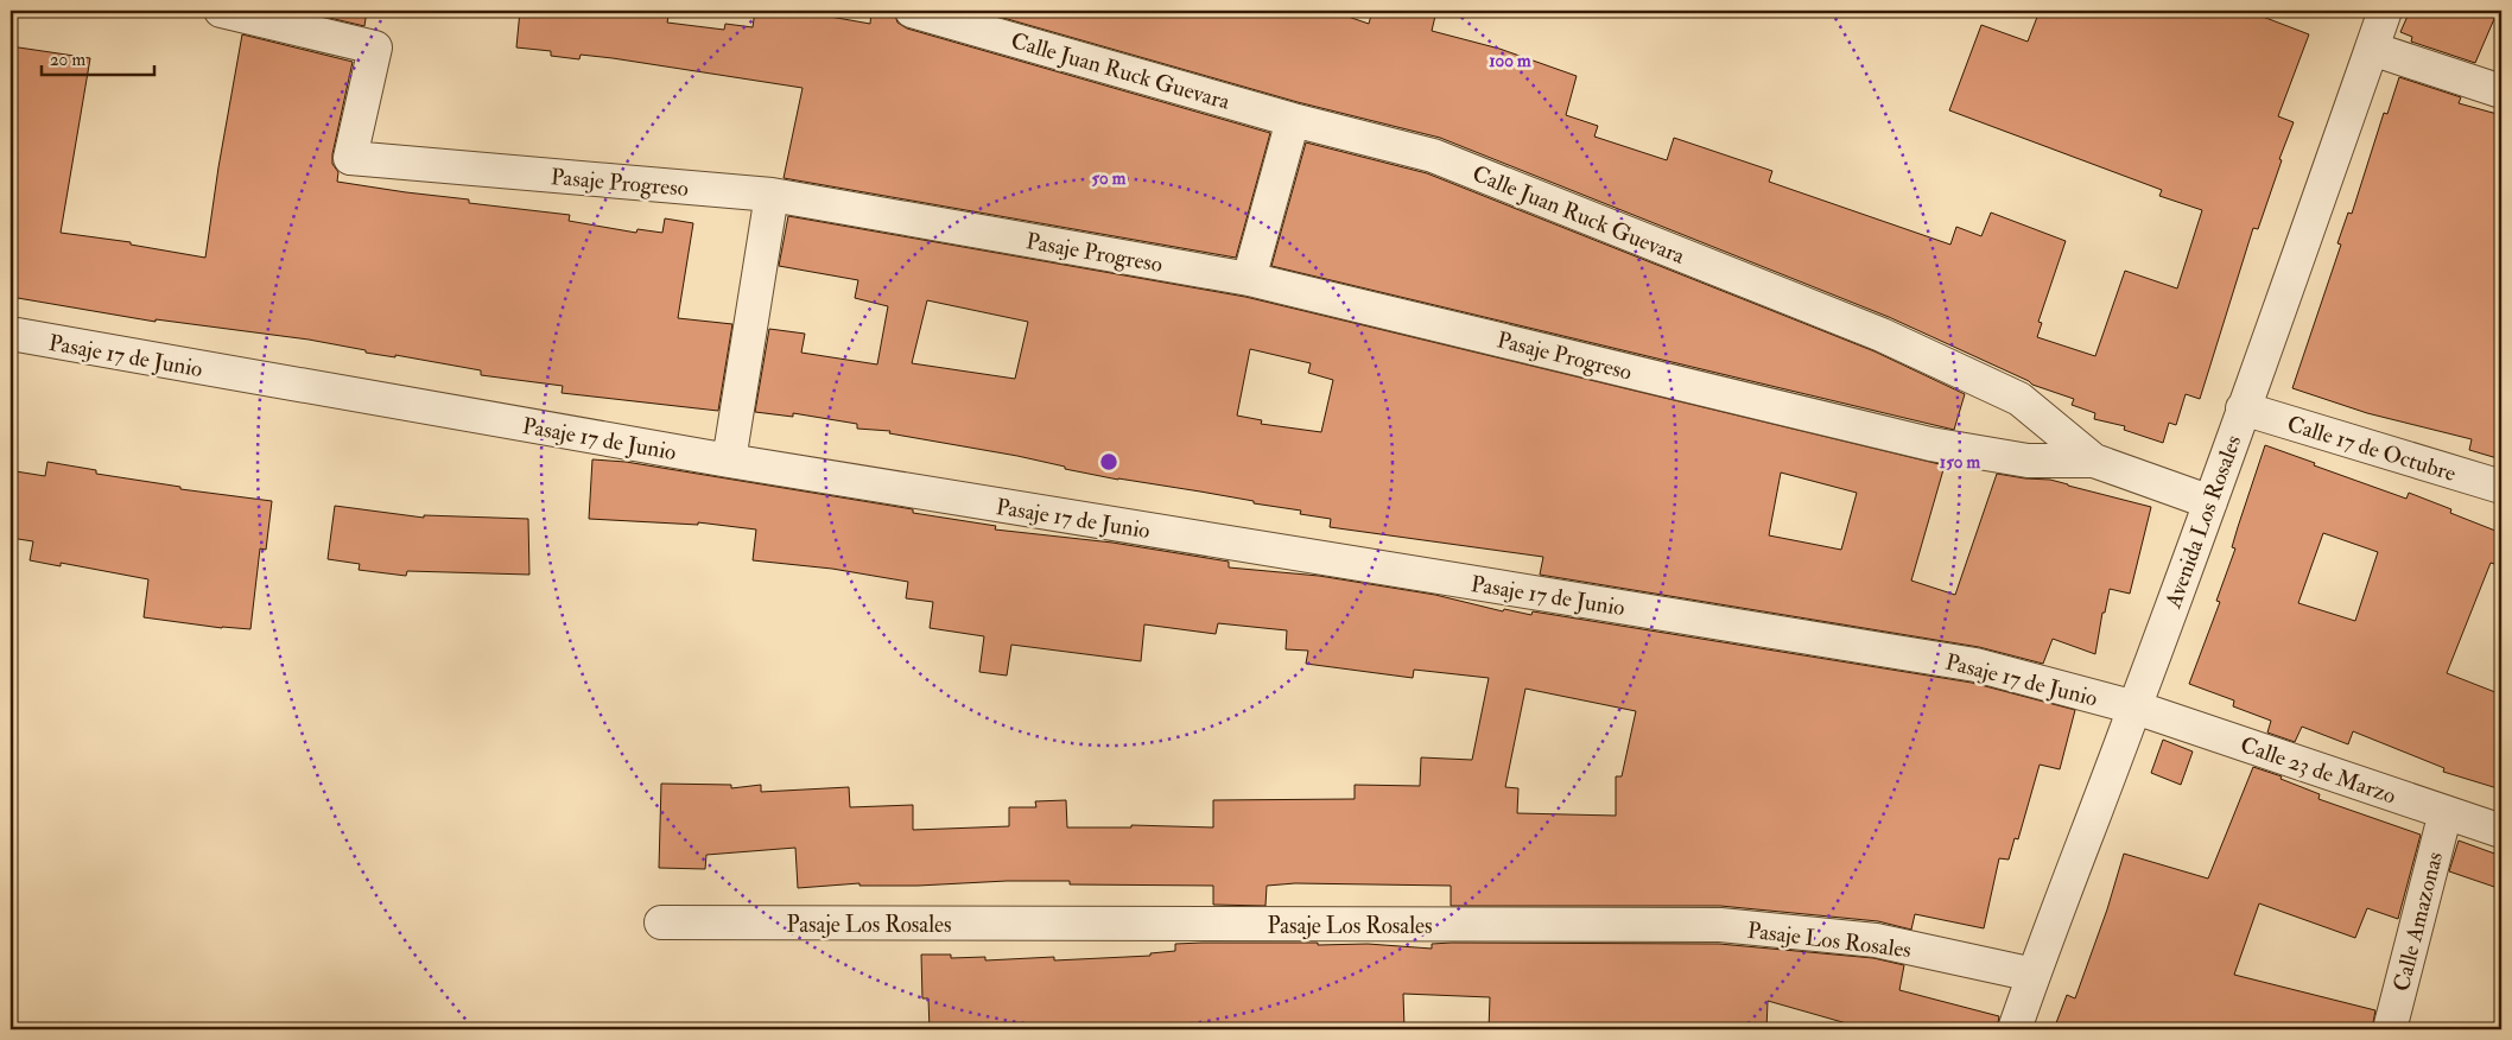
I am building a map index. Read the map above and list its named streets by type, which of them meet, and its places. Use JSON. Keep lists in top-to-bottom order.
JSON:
{
  "streets": {
    "street": [
      "Calle Juan Ruck Guevara",
      "Pasaje Progreso",
      "Pasaje 17 de Junio",
      "Calle 17 de Octubre",
      "Avenida Los Rosales",
      "Calle 23 de Marzo",
      "Calle Amazonas",
      "Pasaje Los Rosales"
    ]
  },
  "crossings": [
    ["Calle Juan Ruck Guevara", "Pasaje Progreso"],
    ["Calle Juan Ruck Guevara", "Avenida Los Rosales"],
    ["Pasaje 17 de Junio", "Avenida Los Rosales"],
    ["Pasaje 17 de Junio", "Calle 23 de Marzo"],
    ["Calle 17 de Octubre", "Avenida Los Rosales"],
    ["Avenida Los Rosales", "Calle 23 de Marzo"],
    ["Avenida Los Rosales", "Pasaje Los Rosales"],
    ["Calle 23 de Marzo", "Calle Amazonas"]
  ],
  "scale_bar": "20 m",
  "rings": ["100 m", "50 m", "150 m"]
}
